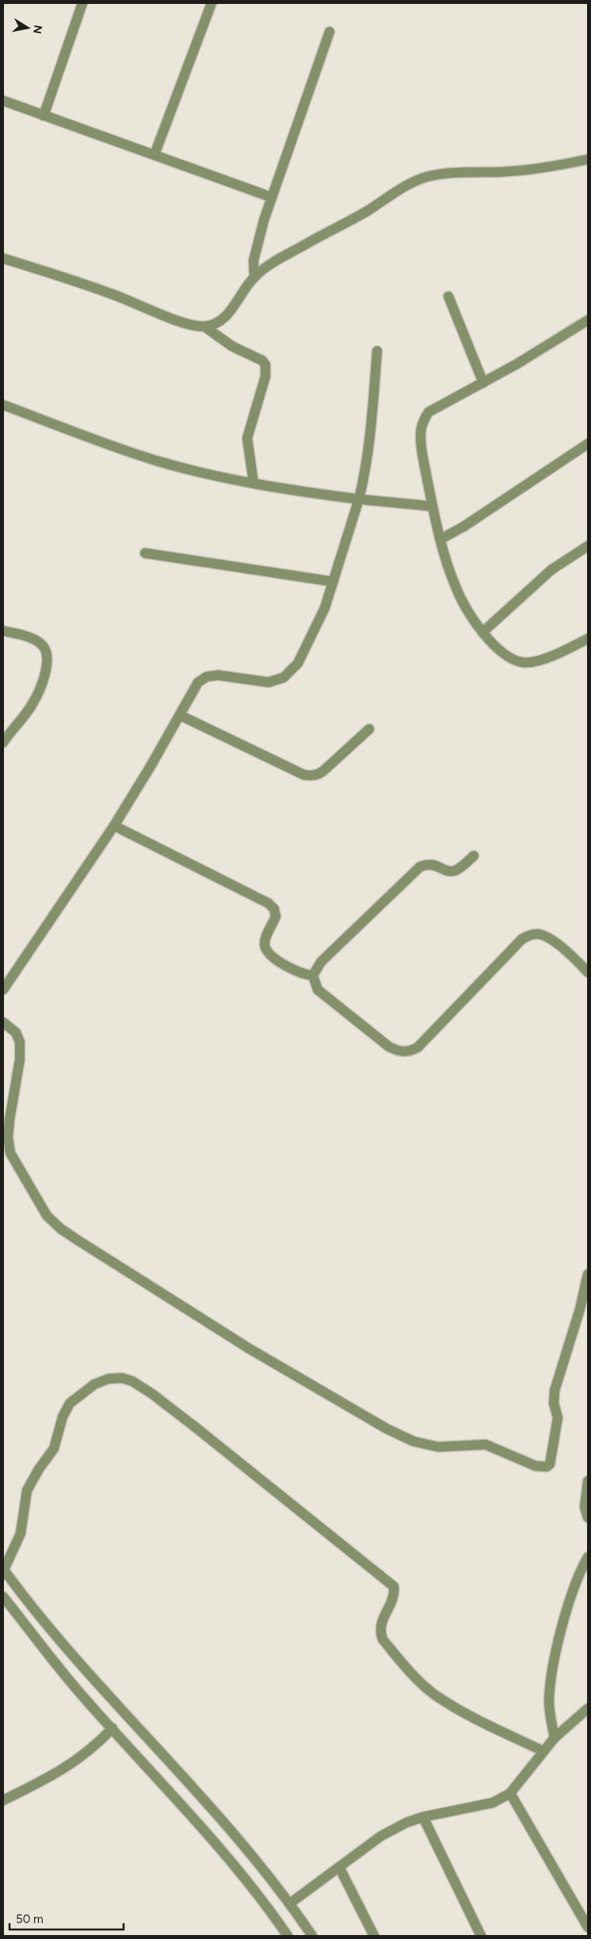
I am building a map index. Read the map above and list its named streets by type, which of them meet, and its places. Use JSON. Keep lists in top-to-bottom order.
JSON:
{
  "scale_bar": "50 m",
  "north": "right"
}
